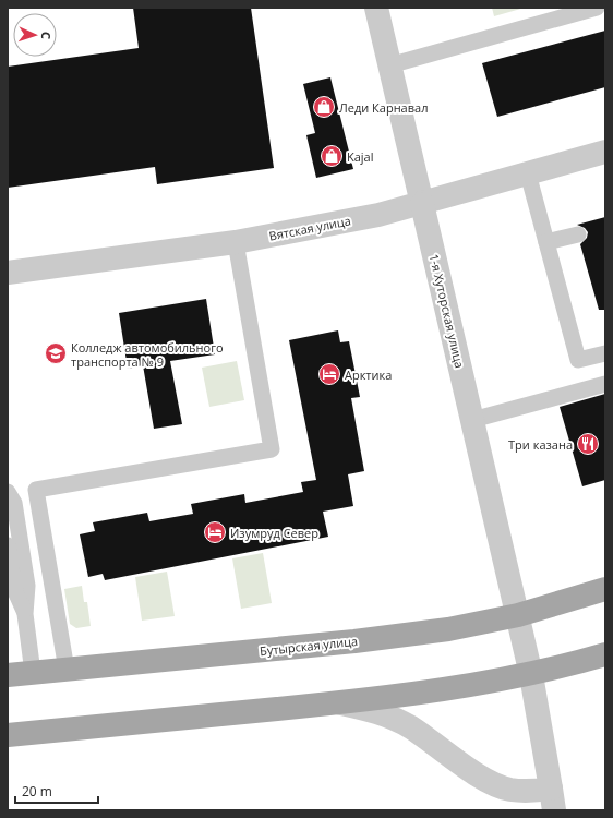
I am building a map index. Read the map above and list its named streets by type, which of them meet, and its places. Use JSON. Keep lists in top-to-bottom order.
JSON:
{
  "streets": {
    "main road": ["Бутырская улица"],
    "street": ["Вятская улица", "1-я Хуторская улица"]
  },
  "crossings": [
    ["Вятская улица", "1-я Хуторская улица"],
    ["1-я Хуторская улица", "Бутырская улица"]
  ],
  "places": {
    "shop": ["Леди Карнавал", "Kajal"],
    "school or university": ["Колледж автомобильного транспорта № 9"],
    "hotel": ["Арктика", "Изумруд Север"],
    "restaurant": ["Три казана"]
  },
  "scale_bar": "20 m",
  "north": "right"
}
